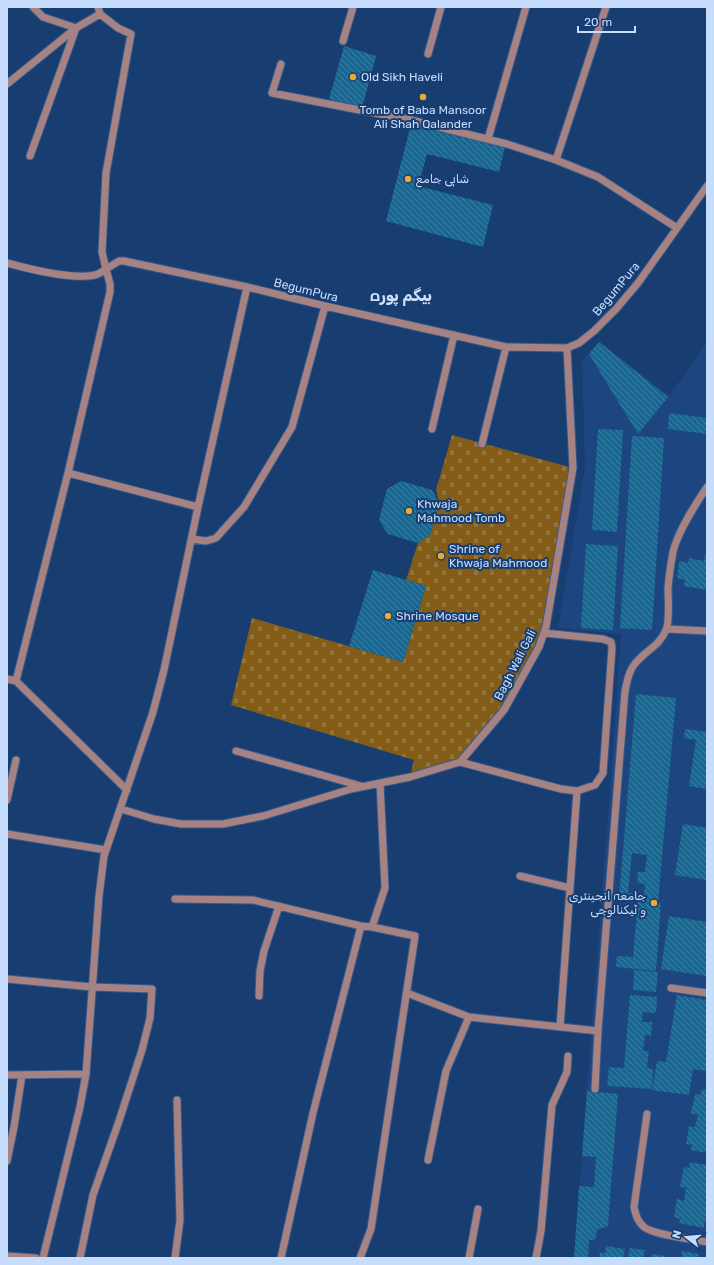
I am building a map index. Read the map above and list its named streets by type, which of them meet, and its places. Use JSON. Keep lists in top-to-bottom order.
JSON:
{
  "streets": {
    "street": ["BegumPura", "Bagh Wali Gali"]
  },
  "crossings": [
    ["BegumPura", "Bagh Wali Gali"]
  ],
  "districts": ["بیگم پورہ"],
  "places": [
    "Old Sikh Haveli",
    "Tomb of Baba Mansoor Ali Shah Qalander",
    "شاہی جامع",
    "Khwaja Mahmood Tomb",
    "Shrine of Khwaja Mahmood",
    "Shrine Mosque",
    "جامعہ انجینئری و ٹیکنالوجی"
  ],
  "scale_bar": "20 m",
  "north": "left"
}
